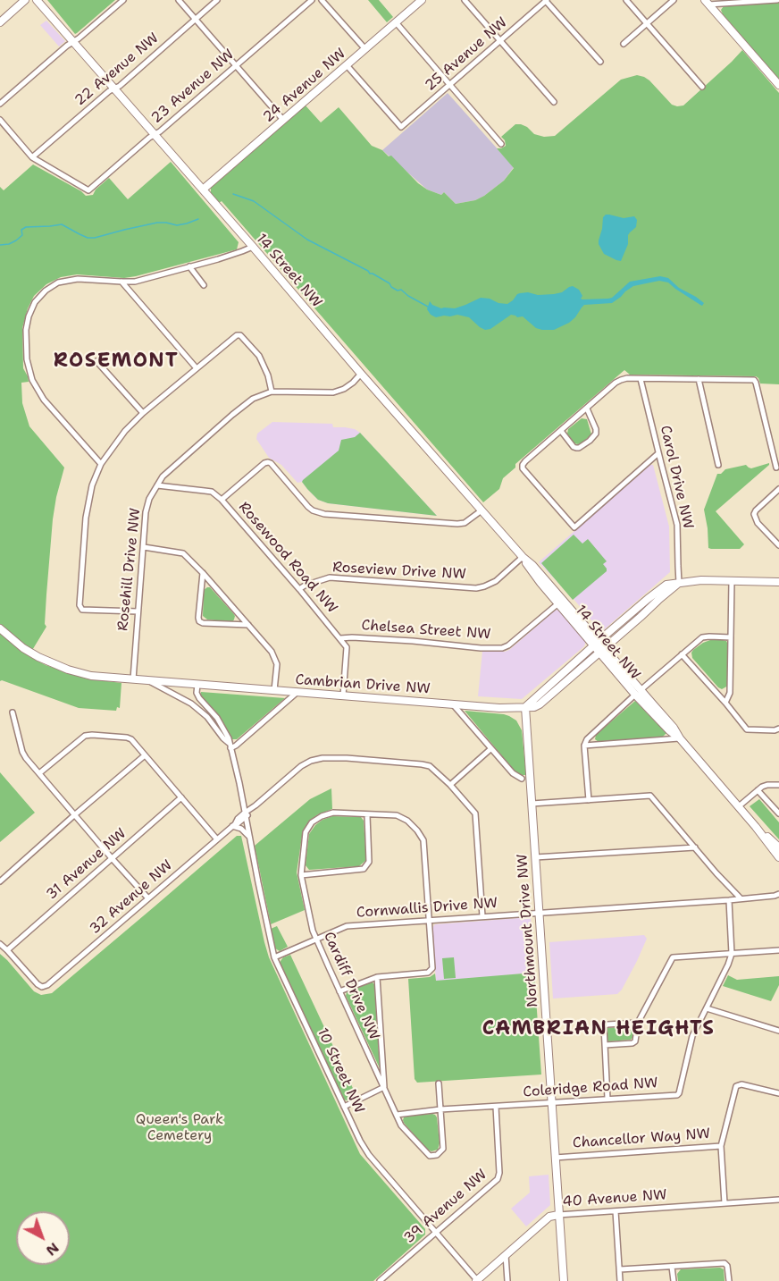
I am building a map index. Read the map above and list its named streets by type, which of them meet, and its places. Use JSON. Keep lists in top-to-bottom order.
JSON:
{
  "streets": {
    "street": [
      "25 Avenue NW",
      "22 Avenue NW",
      "24 Avenue NW",
      "23 Avenue NW",
      "14 Street NW",
      "Carol Drive NW",
      "Rosewood Road NW",
      "Rosehill Drive NW",
      "Roseview Drive NW",
      "Chelsea Street NW",
      "Cambrian Drive NW",
      "31 Avenue NW",
      "32 Avenue NW",
      "Cornwallis Drive NW",
      "Northmount Drive NW",
      "Cardiff Drive NW",
      "10 Street NW",
      "Coleridge Road NW",
      "Chancellor Way NW",
      "40 Avenue NW",
      "39 Avenue NW"
    ]
  },
  "crossings": [
    ["25 Avenue NW", "24 Avenue NW"],
    ["22 Avenue NW", "23 Avenue NW"],
    ["22 Avenue NW", "14 Street NW"],
    ["24 Avenue NW", "14 Street NW"],
    ["23 Avenue NW", "14 Street NW"],
    ["14 Street NW", "Rosehill Drive NW"],
    ["14 Street NW", "Roseview Drive NW"],
    ["14 Street NW", "Chelsea Street NW"],
    ["Rosewood Road NW", "Rosehill Drive NW"],
    ["Rosewood Road NW", "Roseview Drive NW"],
    ["Rosewood Road NW", "Chelsea Street NW"],
    ["Rosewood Road NW", "Cambrian Drive NW"],
    ["Rosehill Drive NW", "10 Street NW"],
    ["Cambrian Drive NW", "Northmount Drive NW"],
    ["Cambrian Drive NW", "10 Street NW"],
    ["31 Avenue NW", "32 Avenue NW"],
    ["32 Avenue NW", "Cornwallis Drive NW"],
    ["32 Avenue NW", "10 Street NW"],
    ["Cornwallis Drive NW", "Northmount Drive NW"],
    ["Cornwallis Drive NW", "Cardiff Drive NW"],
    ["Cornwallis Drive NW", "10 Street NW"],
    ["Cornwallis Drive NW", "Coleridge Road NW"],
    ["Northmount Drive NW", "Coleridge Road NW"],
    ["Northmount Drive NW", "Chancellor Way NW"],
    ["Northmount Drive NW", "40 Avenue NW"],
    ["Cardiff Drive NW", "Coleridge Road NW"],
    ["10 Street NW", "40 Avenue NW"],
    ["10 Street NW", "39 Avenue NW"],
    ["Coleridge Road NW", "39 Avenue NW"]
  ],
  "districts": ["ROSEMONT", "CAMBRIAN HEIGHTS"],
  "parks": ["Queen's Park Cemetery"],
  "north": "bottom right"
}
